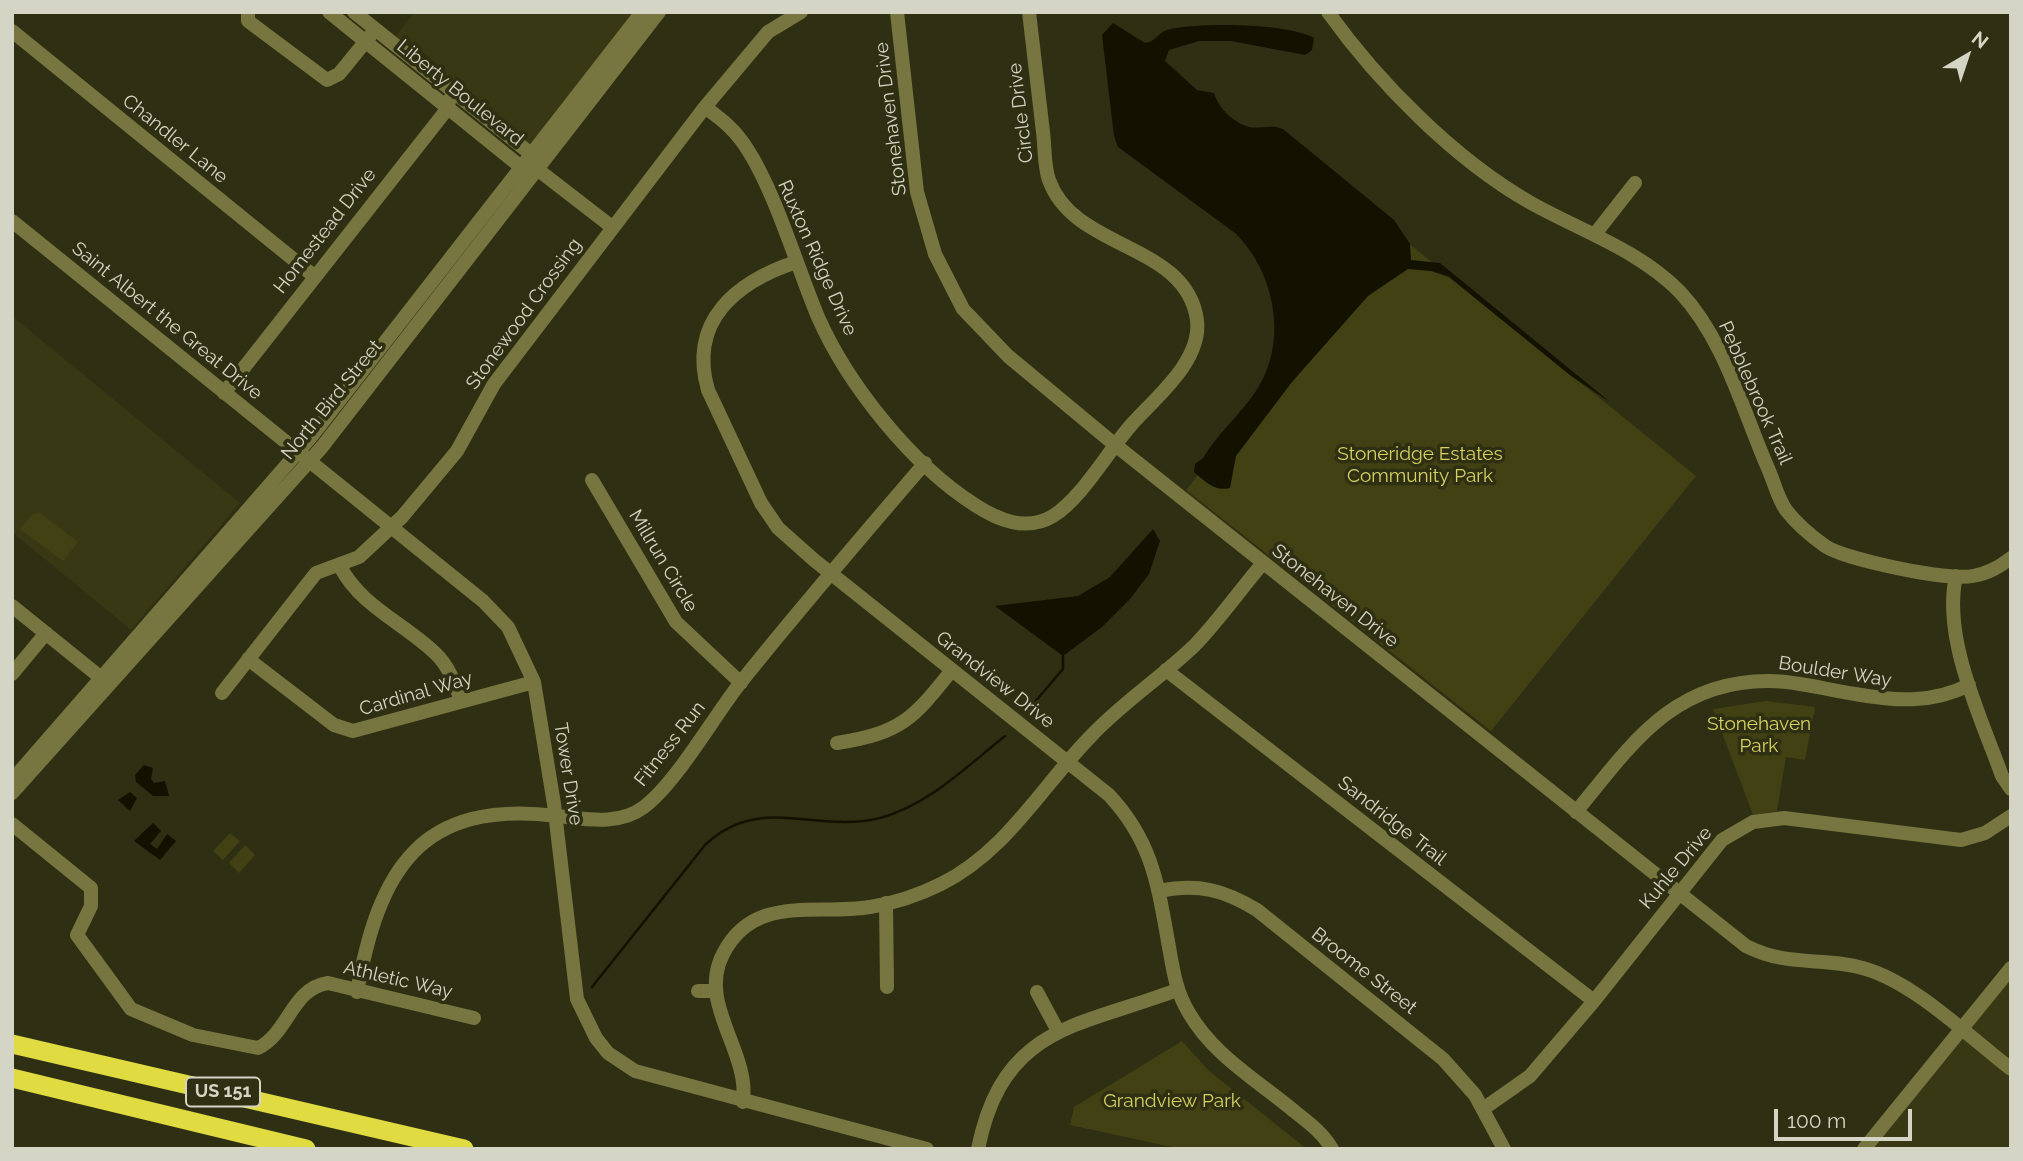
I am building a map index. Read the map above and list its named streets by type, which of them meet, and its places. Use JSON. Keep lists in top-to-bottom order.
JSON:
{
  "streets": {
    "highway": ["US 151"],
    "street": [
      "Liberty Boulevard",
      "Circle Drive",
      "Stonehaven Drive",
      "Chandler Lane",
      "Homestead Drive",
      "Ruxton Ridge Drive",
      "Stonewood Crossing",
      "Saint Albert the Great Drive",
      "Pebblebrook Trail",
      "North Bird Street",
      "Millrun Circle",
      "Boulder Way",
      "Grandview Drive",
      "Cardinal Way",
      "Fitness Run",
      "Tower Drive",
      "Sandridge Trail",
      "Kuhle Drive",
      "Broome Street",
      "Athletic Way"
    ]
  },
  "crossings": [
    ["Liberty Boulevard", "Homestead Drive"],
    ["Liberty Boulevard", "North Bird Street"],
    ["Circle Drive", "Stonehaven Drive"],
    ["Circle Drive", "Ruxton Ridge Drive"],
    ["Stonehaven Drive", "Ruxton Ridge Drive"],
    ["Stonehaven Drive", "Boulder Way"],
    ["Stonehaven Drive", "Kuhle Drive"],
    ["Chandler Lane", "Homestead Drive"],
    ["Homestead Drive", "Saint Albert the Great Drive"],
    ["Ruxton Ridge Drive", "Stonewood Crossing"],
    ["Ruxton Ridge Drive", "Grandview Drive"],
    ["Ruxton Ridge Drive", "Fitness Run"],
    ["Stonewood Crossing", "Cardinal Way"],
    ["Stonewood Crossing", "Tower Drive"],
    ["Saint Albert the Great Drive", "North Bird Street"],
    ["Saint Albert the Great Drive", "Tower Drive"],
    ["North Bird Street", "Tower Drive"],
    ["Millrun Circle", "Fitness Run"],
    ["Grandview Drive", "Fitness Run"],
    ["Grandview Drive", "Broome Street"],
    ["Cardinal Way", "Tower Drive"],
    ["Fitness Run", "Tower Drive"],
    ["Fitness Run", "Athletic Way"],
    ["Sandridge Trail", "Kuhle Drive"],
    ["Kuhle Drive", "Broome Street"]
  ],
  "parks": ["Stoneridge Estates Community Park", "Stonehaven Park", "Grandview Park"],
  "scale_bar": "100 m",
  "north": "top right"
}
